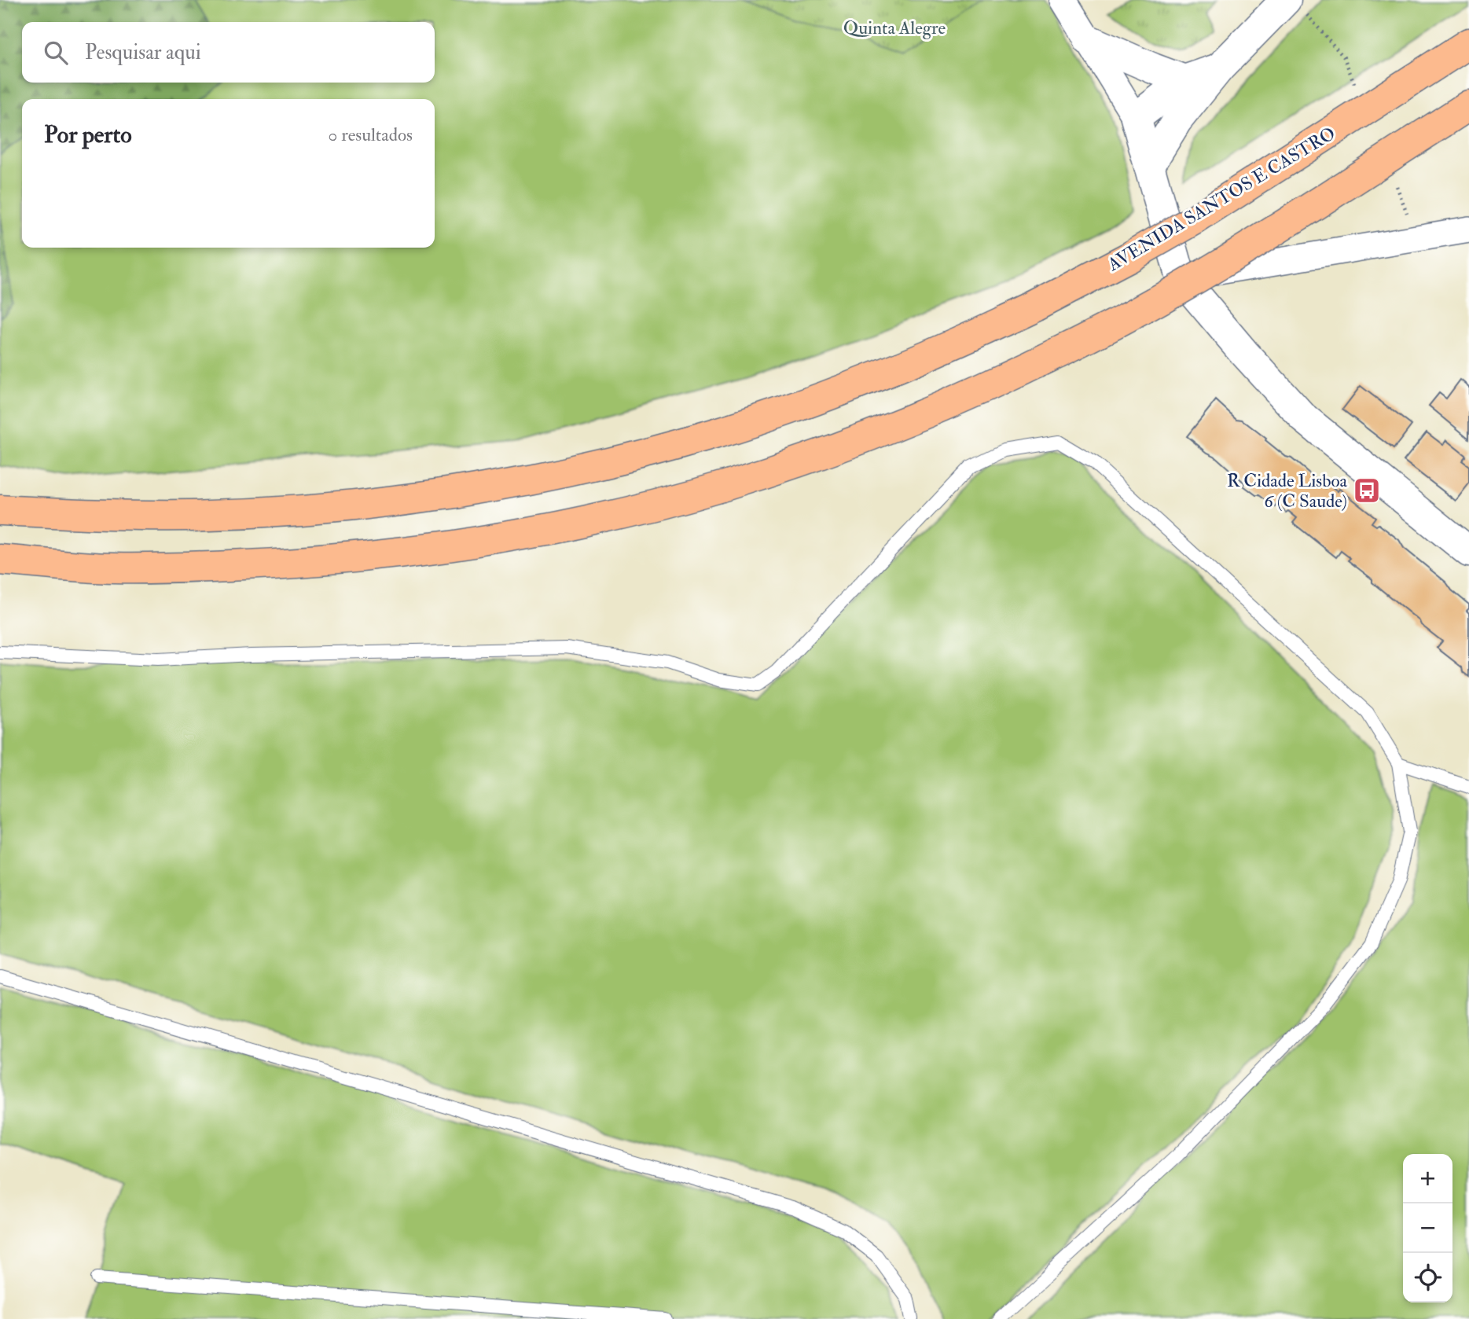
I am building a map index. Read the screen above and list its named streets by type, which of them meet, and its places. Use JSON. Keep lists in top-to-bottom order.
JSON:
{
  "streets": {
    "main road": ["AVENIDA SANTOS E CASTRO"]
  },
  "parks": ["Quinta Alegre"],
  "places": {
    "bus stop": ["R Cidade Lisboa 6 (C Saude)"]
  },
  "page": {
    "search": "Pesquisar aqui",
    "heading": ["Por perto", "0 resultados"],
    "map_buttons": ["+", "−"]
  }
}
